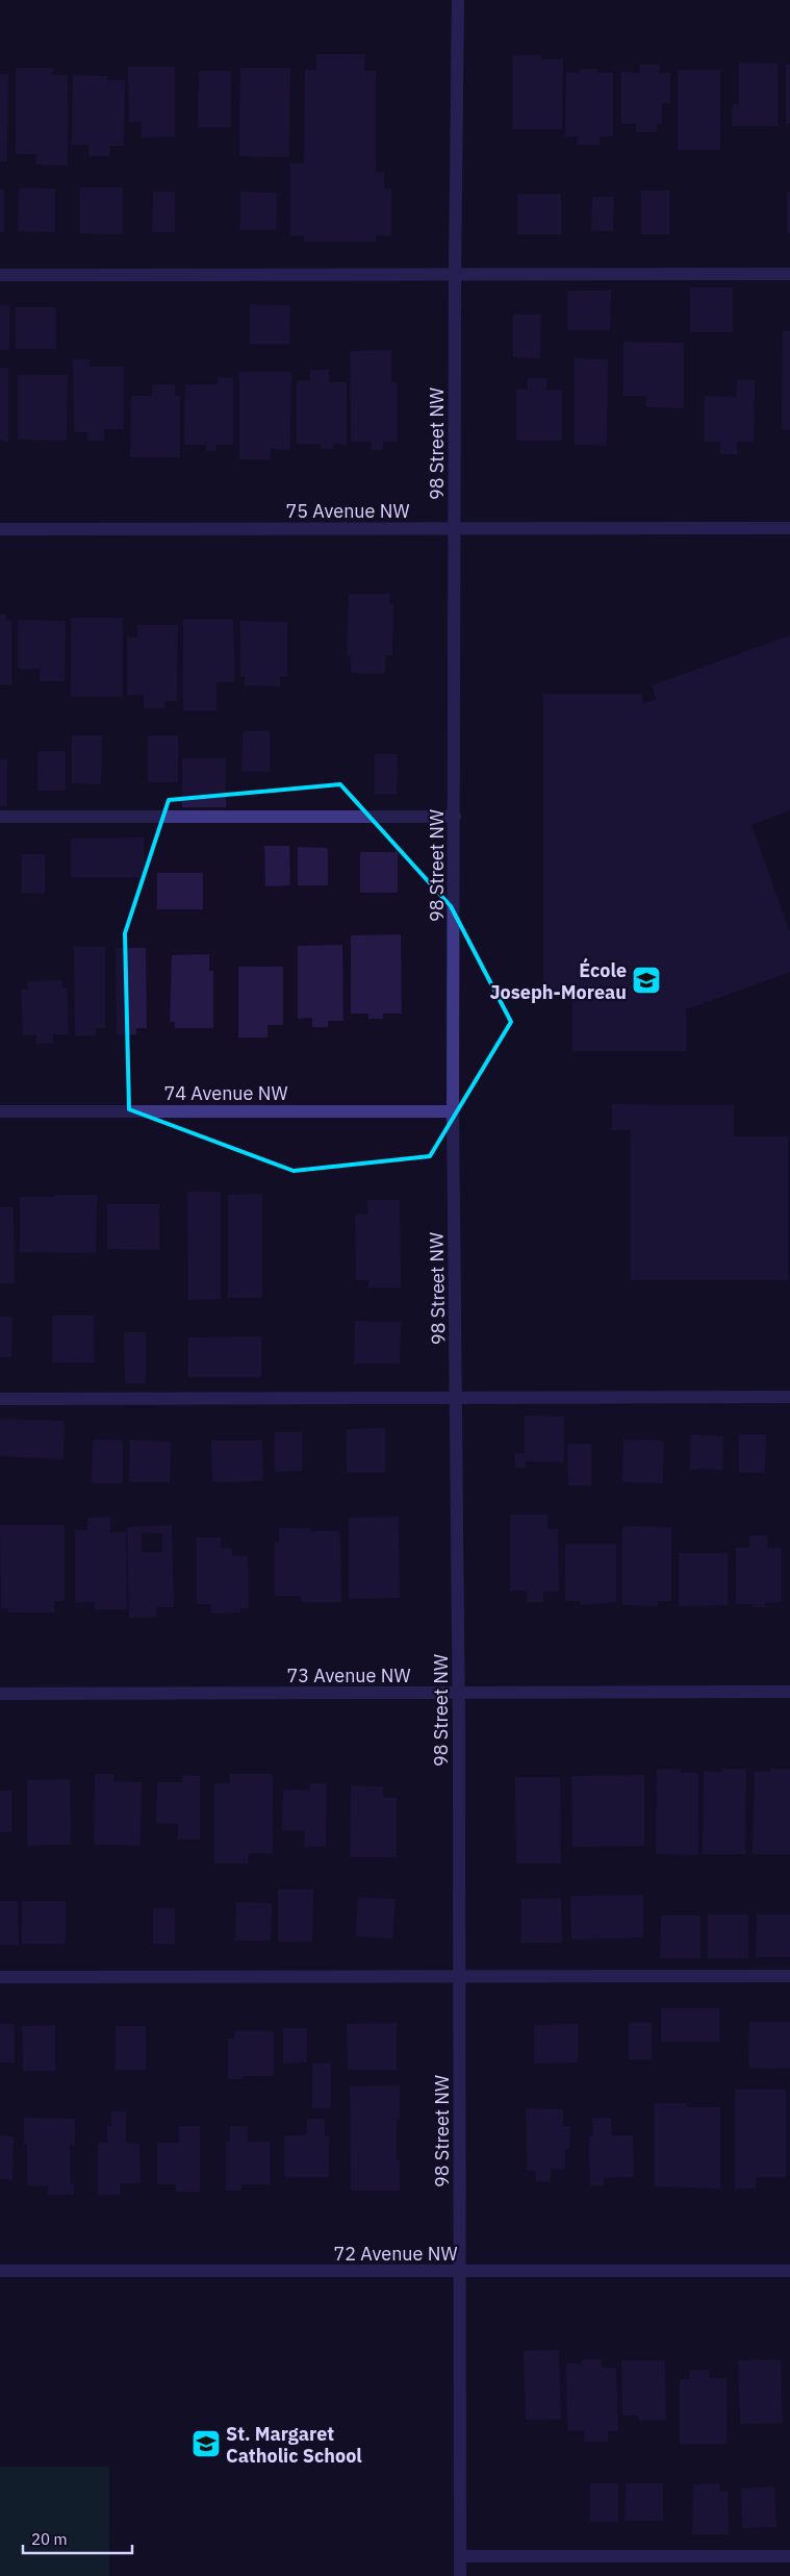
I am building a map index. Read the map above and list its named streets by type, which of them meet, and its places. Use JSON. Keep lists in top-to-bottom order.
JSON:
{
  "streets": {
    "street": [
      "98 Street NW",
      "75 Avenue NW",
      "74 Avenue NW",
      "73 Avenue NW",
      "72 Avenue NW"
    ]
  },
  "crossings": [
    ["98 Street NW", "75 Avenue NW"],
    ["98 Street NW", "74 Avenue NW"],
    ["98 Street NW", "73 Avenue NW"],
    ["98 Street NW", "72 Avenue NW"]
  ],
  "places": {
    "school or university": ["École Joseph-Moreau", "St. Margaret Catholic School"]
  },
  "scale_bar": "20 m"
}
